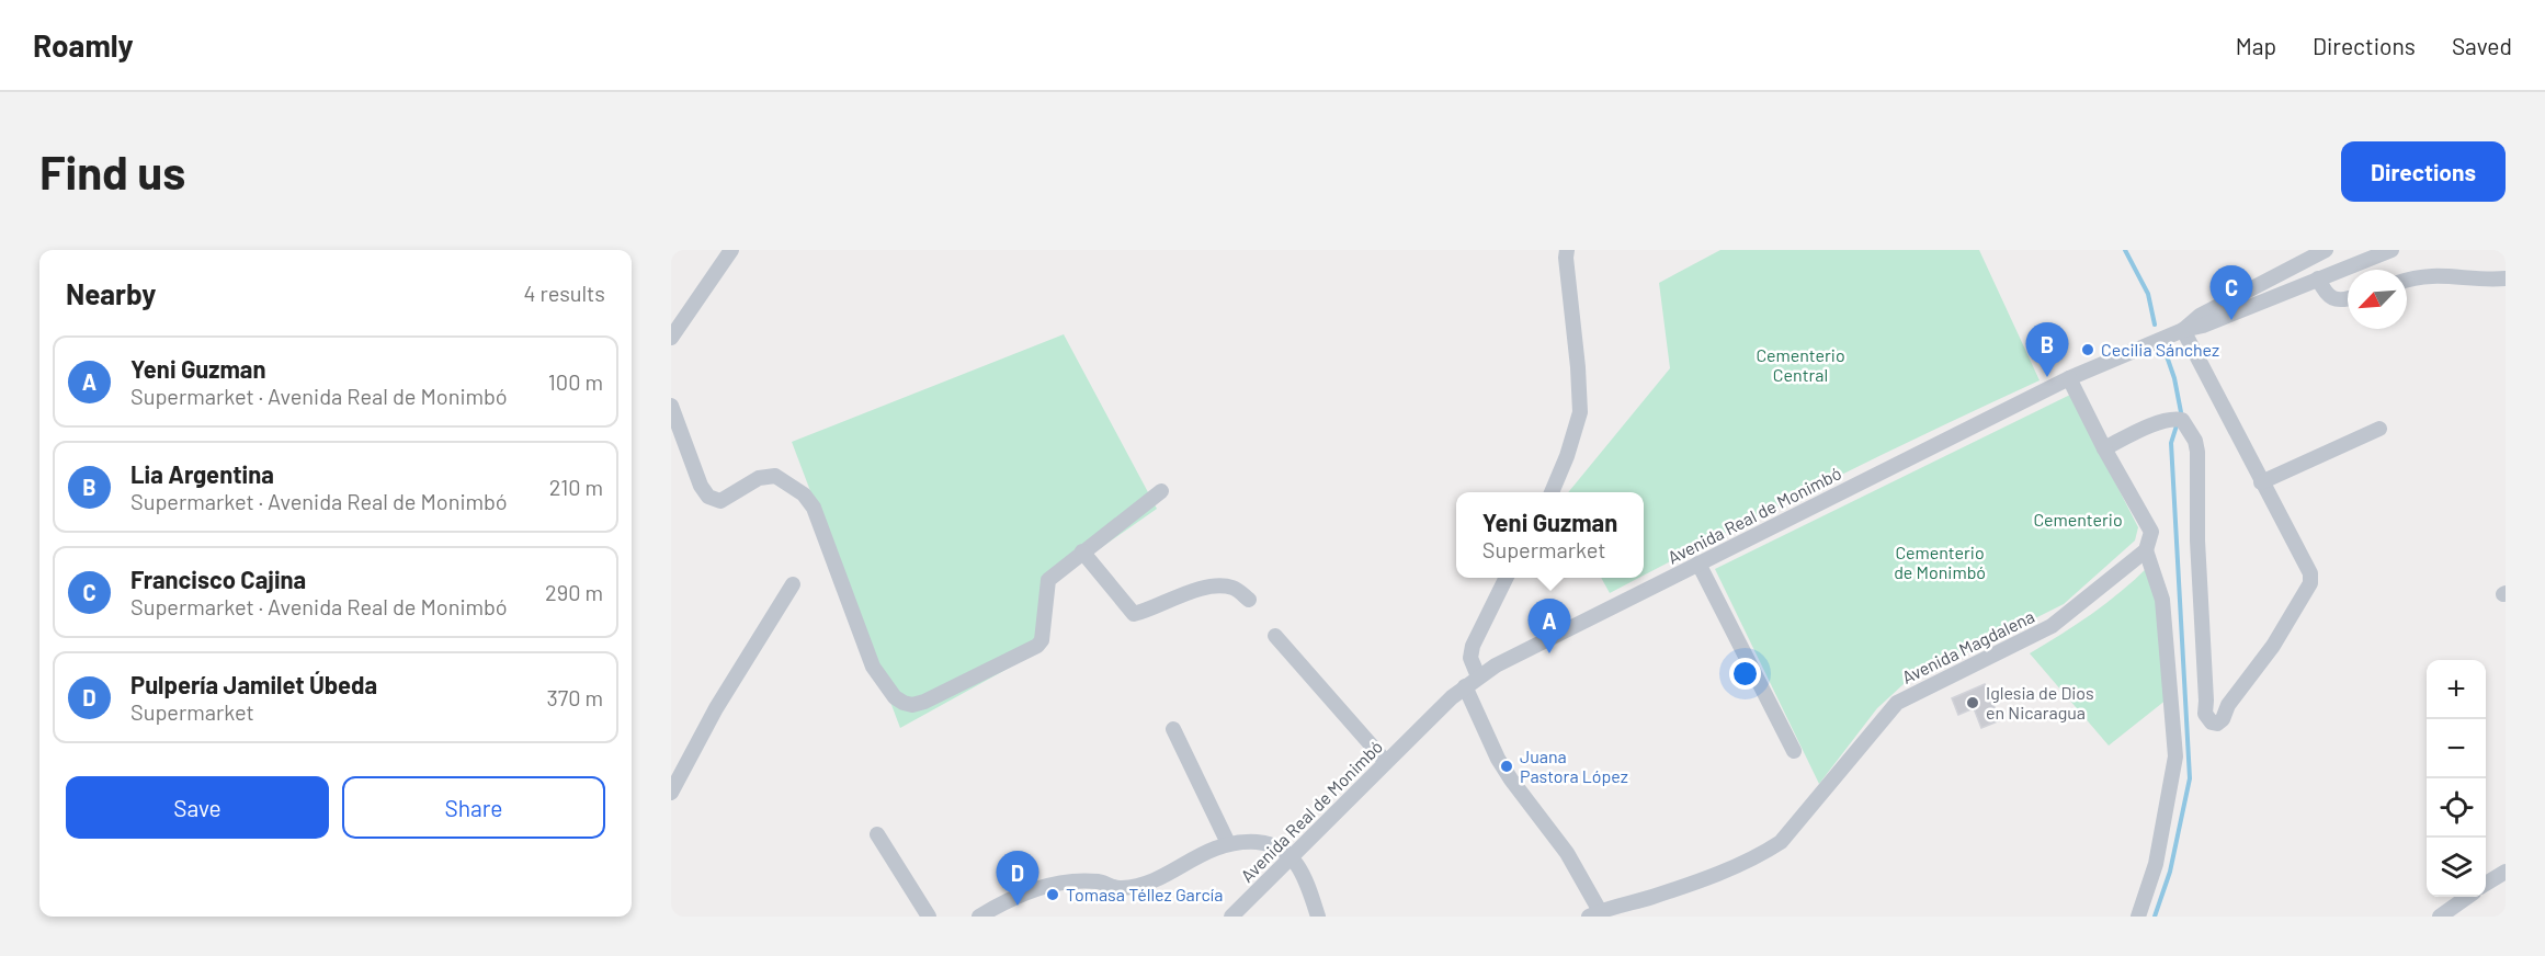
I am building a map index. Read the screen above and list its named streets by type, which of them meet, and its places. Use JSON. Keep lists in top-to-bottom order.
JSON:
{
  "streets": {
    "street": ["Avenida Real de Monimbó", "Avenida Magdalena"]
  },
  "parks": ["Cementerio Central", "Cementerio", "Cementerio de Monimbó"],
  "places": [
    "Cecilia Sánchez",
    "Iglesia de Dios en Nicaragua",
    "Juana Pastora López",
    "Tomasa Téllez García"
  ],
  "north": "bottom left",
  "page": {
    "header": "Roamly",
    "nav": ["Map", "Directions", "Saved"],
    "buttons": [
      "Directions",
      ["Save", "Share"]
    ],
    "title": "Find us",
    "heading": ["Nearby", "4 results"],
    "pins": [
      "C",
      "B",
      "A",
      "D"
    ],
    "list": [
      {
        "mark": "A",
        "name": "Yeni Guzman",
        "note": "Supermarket · Avenida Real de Monimbó",
        "value": "100 m"
      },
      {
        "mark": "B",
        "name": "Lia Argentina",
        "note": "Supermarket · Avenida Real de Monimbó",
        "value": "210 m"
      },
      {
        "mark": "C",
        "name": "Francisco Cajina",
        "note": "Supermarket · Avenida Real de Monimbó",
        "value": "290 m"
      },
      {
        "mark": "D",
        "name": "Pulpería Jamilet Úbeda",
        "note": "Supermarket",
        "value": "370 m"
      }
    ],
    "popup": ["Yeni Guzman", "Supermarket"],
    "map_buttons": ["+", "−"]
  }
}
